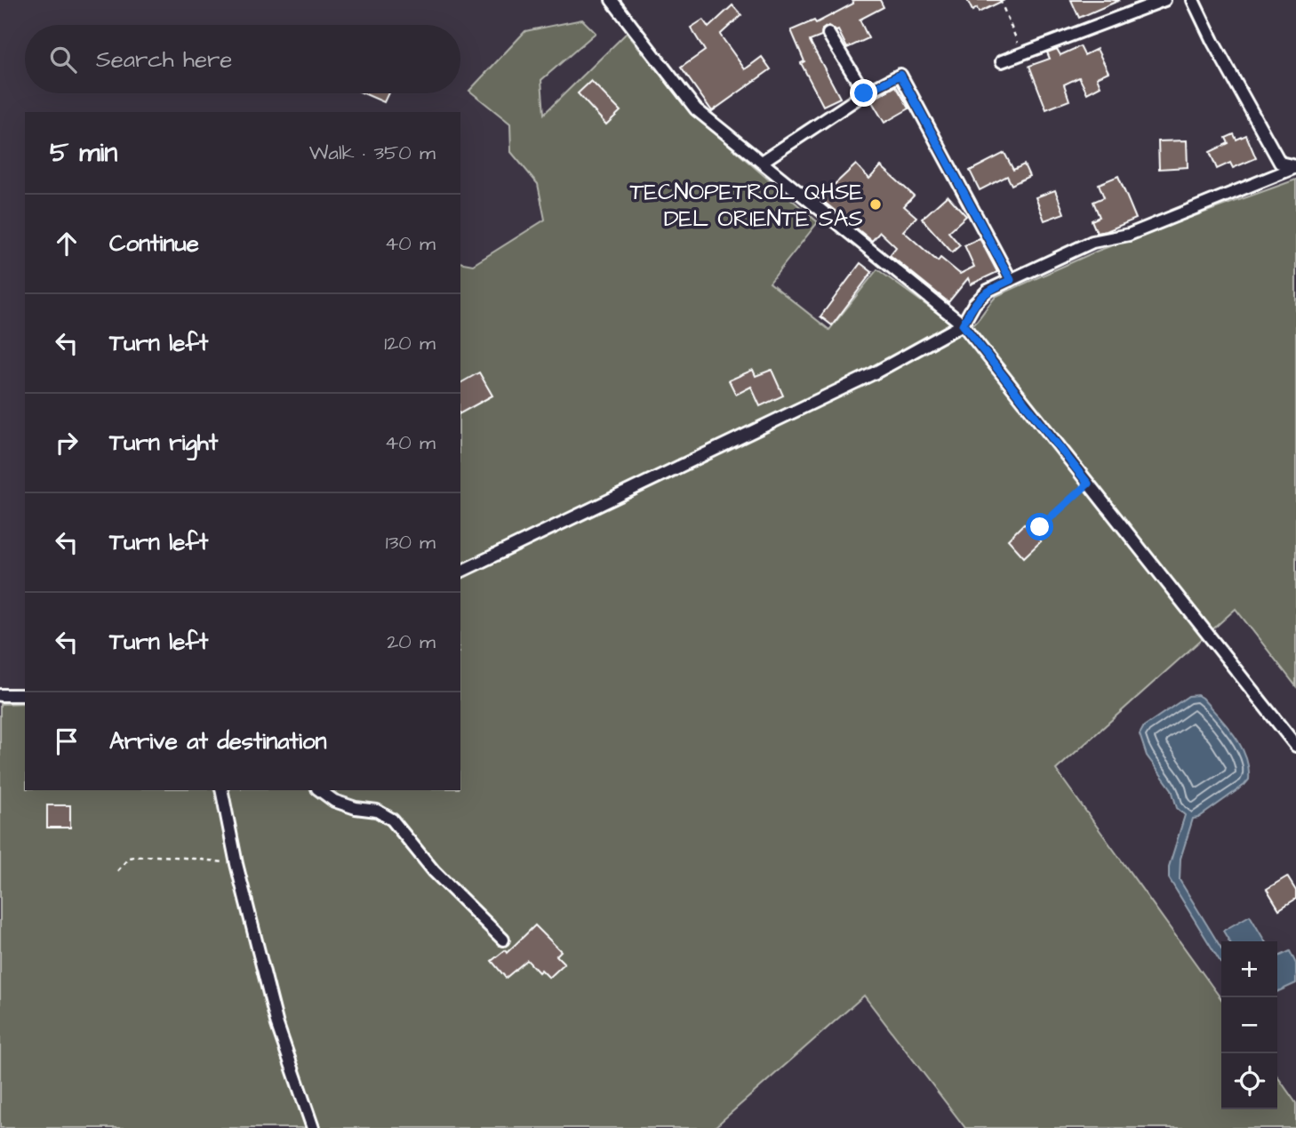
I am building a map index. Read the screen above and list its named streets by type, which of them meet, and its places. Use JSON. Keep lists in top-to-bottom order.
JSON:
{
  "places": ["TECNOPETROL QHSE DEL ORIENTE SAS"],
  "page": {
    "search": "Search here",
    "heading": ["5 min", "Walk · 350 m"],
    "list": [
      ["Continue", "40 m"],
      ["Turn left", "120 m"],
      ["Turn right", "40 m"],
      ["Turn left", "130 m"],
      ["Turn left", "20 m"],
      "Arrive at destination"
    ],
    "map_buttons": ["+", "−"]
  }
}
